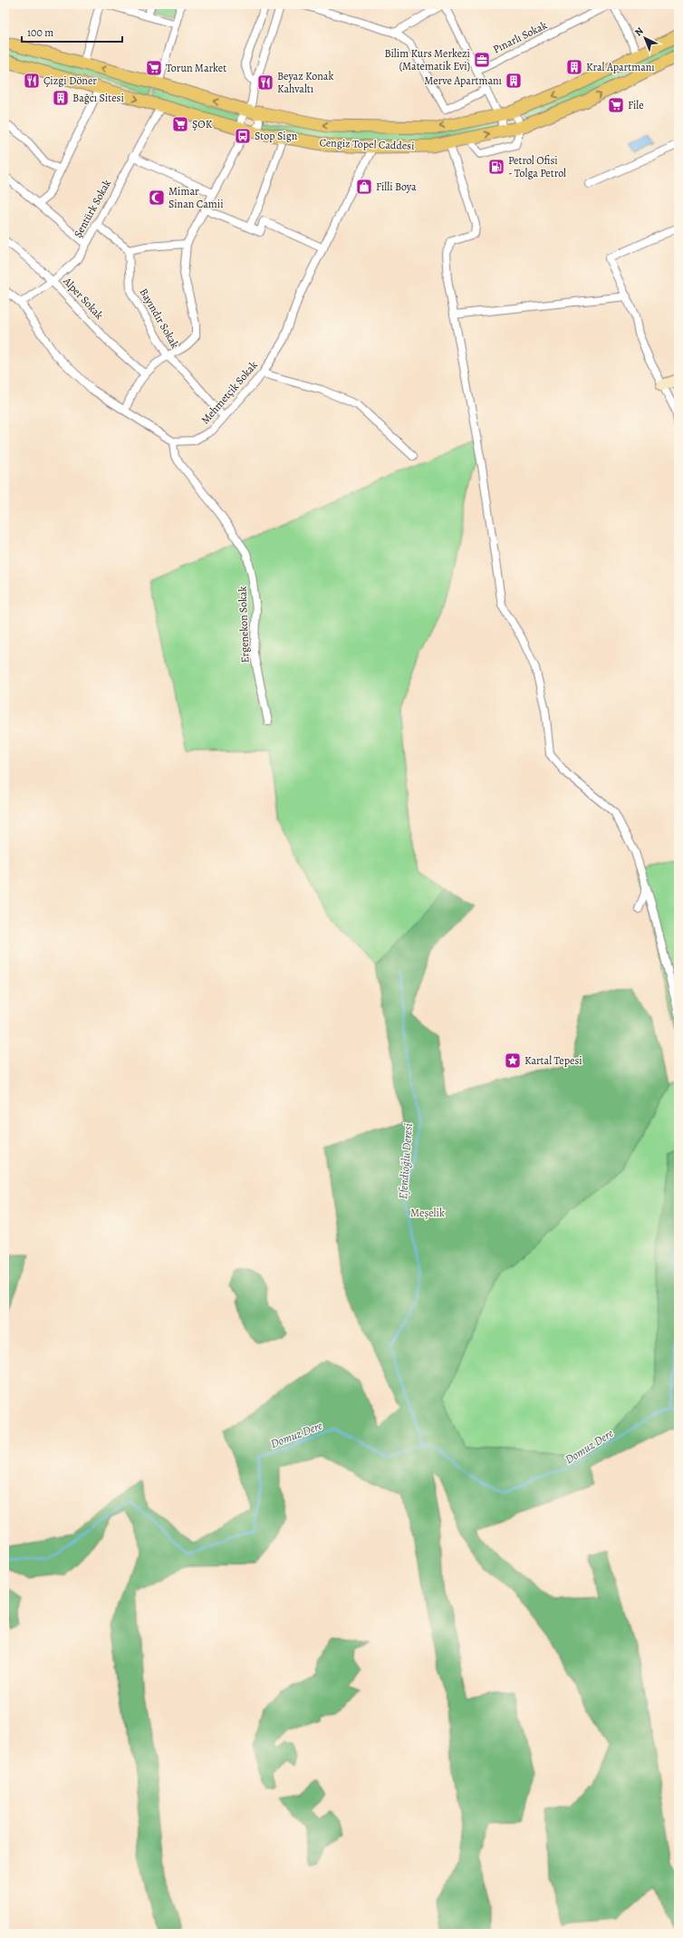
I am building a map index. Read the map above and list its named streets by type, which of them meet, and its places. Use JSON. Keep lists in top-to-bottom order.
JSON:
{
  "streets": {
    "main road": ["Cengiz Topel Caddesi"],
    "street": [
      "Pınarlı Sokak",
      "Şentürk Sokak",
      "Alper Sokak",
      "Bayındır Sokak",
      "Mehmetçik Sokak",
      "Ergenekon Sokak"
    ]
  },
  "crossings": [
    ["Cengiz Topel Caddesi", "Şentürk Sokak"],
    ["Cengiz Topel Caddesi", "Mehmetçik Sokak"],
    ["Şentürk Sokak", "Alper Sokak"],
    ["Bayındır Sokak", "Mehmetçik Sokak"],
    ["Mehmetçik Sokak", "Ergenekon Sokak"]
  ],
  "water": ["Efendioğlu Deresi", "Domuz Dere"],
  "parks": ["Meşelik"],
  "places": {
    "office": ["Bilim Kurs Merkezi (Matematik Evi)"],
    "building": ["Kral Apartmanı", "Merve Apartmanı", "Bağcı Sitesi"],
    "supermarket": ["Torun Market", "File", "ŞOK"],
    "restaurant": ["Çizgi Döner", "Beyaz Konak Kahvaltı"],
    "bus stop": ["Stop Sign"],
    "fuel station": ["Petrol Ofisi - Tolga Petrol"],
    "shop": ["Filli Boya"],
    "mosque": ["Mimar Sinan Camii"],
    "place": ["Kartal Tepesi"]
  },
  "scale_bar": "100 m",
  "north": "top left"
}
